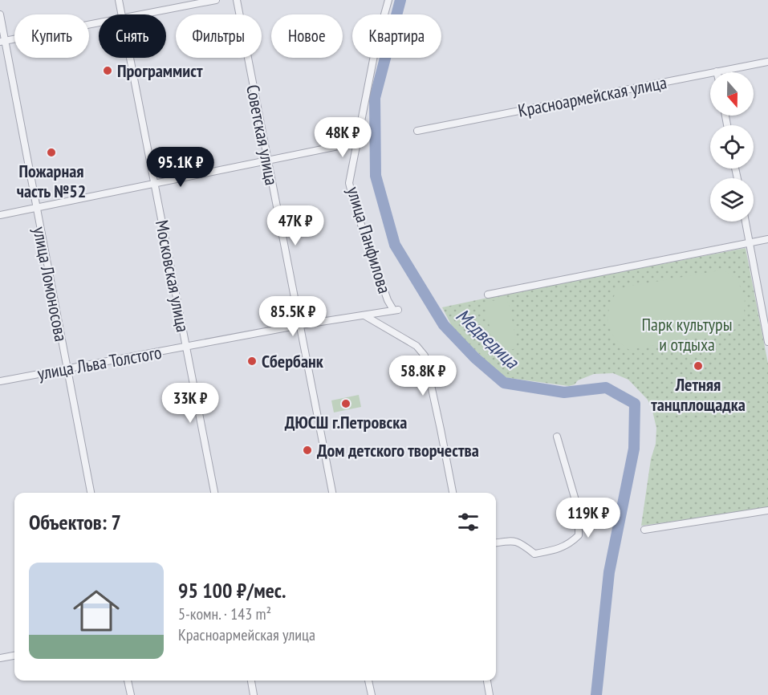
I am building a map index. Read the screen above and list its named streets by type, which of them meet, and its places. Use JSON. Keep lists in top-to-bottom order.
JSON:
{
  "streets": {
    "street": [
      "Красноармейская улица",
      "Советская улица",
      "улица Панфилова",
      "Московская улица",
      "улица Ломоносова",
      "улица Льва Толстого"
    ]
  },
  "crossings": [
    ["Советская улица", "улица Льва Толстого"],
    ["улица Панфилова", "улица Льва Толстого"],
    ["Московская улица", "улица Льва Толстого"],
    ["улица Ломоносова", "улица Льва Толстого"]
  ],
  "water": ["Медведица"],
  "parks": ["Парк культуры и отдыха"],
  "places": [
    "Программист",
    "Пожарная часть №52",
    "Сбербанк",
    "Летняя танцплощадка",
    "ДЮСШ г.Петровска",
    "Дом детского творчества"
  ],
  "north": "bottom",
  "page": {
    "chip": [
      "Купить",
      "Снять",
      "Фильтры",
      "Новое",
      "Квартира"
    ],
    "price": [
      "48K ₽",
      "95.1K ₽",
      "47K ₽",
      "85.5K ₽",
      "58.8K ₽",
      "33K ₽",
      "119K ₽"
    ],
    "heading": "Объектов: 7",
    "list": [
      {
        "name": "95 100 ₽/мес.",
        "note": "5-комн. · 143 m² · Красноармейская улица"
      }
    ]
  }
}
